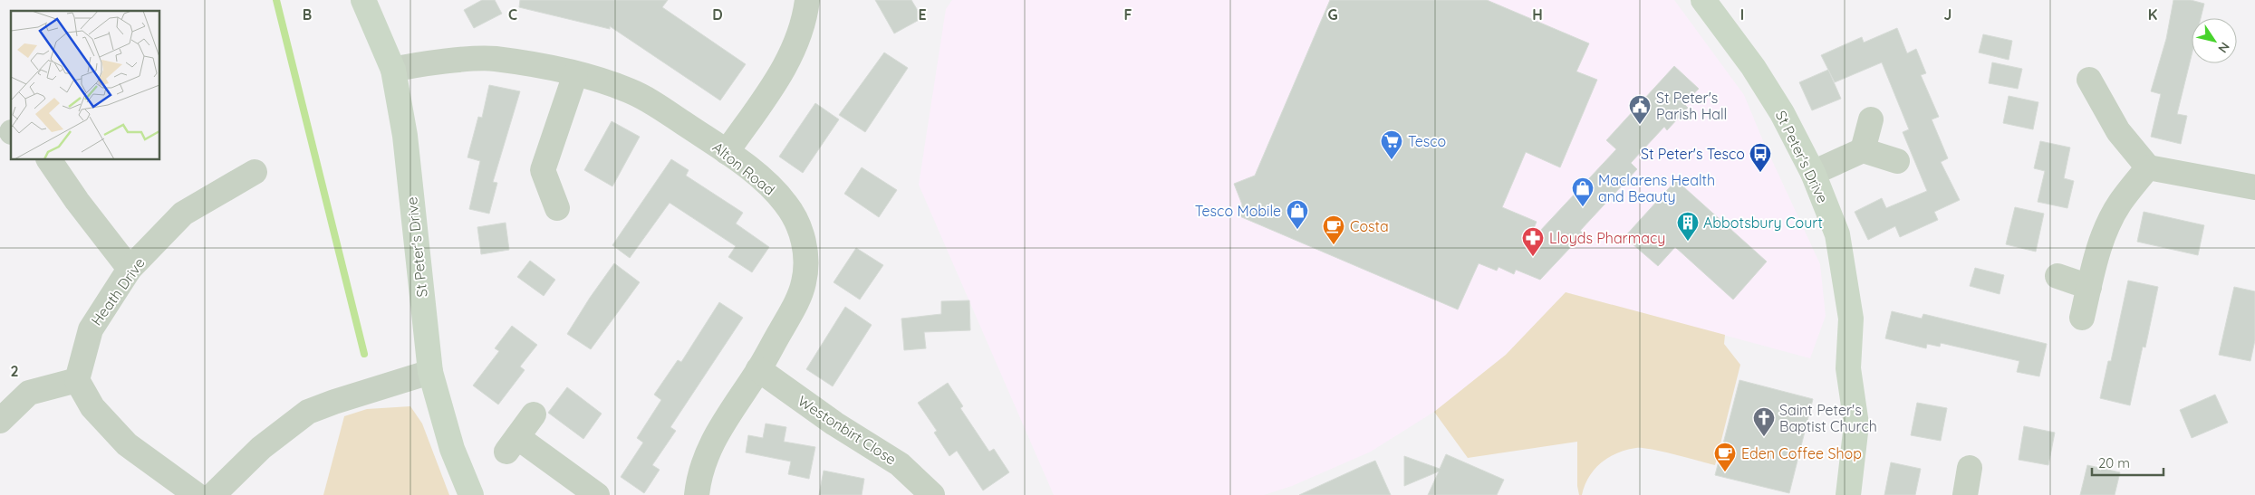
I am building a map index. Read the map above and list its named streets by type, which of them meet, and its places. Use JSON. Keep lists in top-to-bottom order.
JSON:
{
  "streets": {
    "street": [
      "St Peter's Drive",
      "Alton Road",
      "Heath Drive",
      "Westonbirt Close"
    ]
  },
  "crossings": [
    ["St Peter's Drive", "Alton Road"],
    ["Alton Road", "Westonbirt Close"]
  ],
  "places": {
    "public building": ["St Peter's Parish Hall"],
    "supermarket": ["Tesco"],
    "bus stop": ["St Peter's Tesco"],
    "shop": ["Maclarens Health and Beauty", "Tesco Mobile"],
    "building": ["Abbotsbury Court"],
    "cafe": ["Costa", "Eden Coffee Shop"],
    "pharmacy": ["Lloyds Pharmacy"],
    "church": ["Saint Peter's Baptist Church"]
  },
  "scale_bar": "20 m",
  "north": "bottom right",
  "grid": {
    "columns": [
      "B",
      "C",
      "D",
      "E",
      "F",
      "G",
      "H",
      "I",
      "J",
      "K"
    ],
    "rows": ["2"]
  }
}
